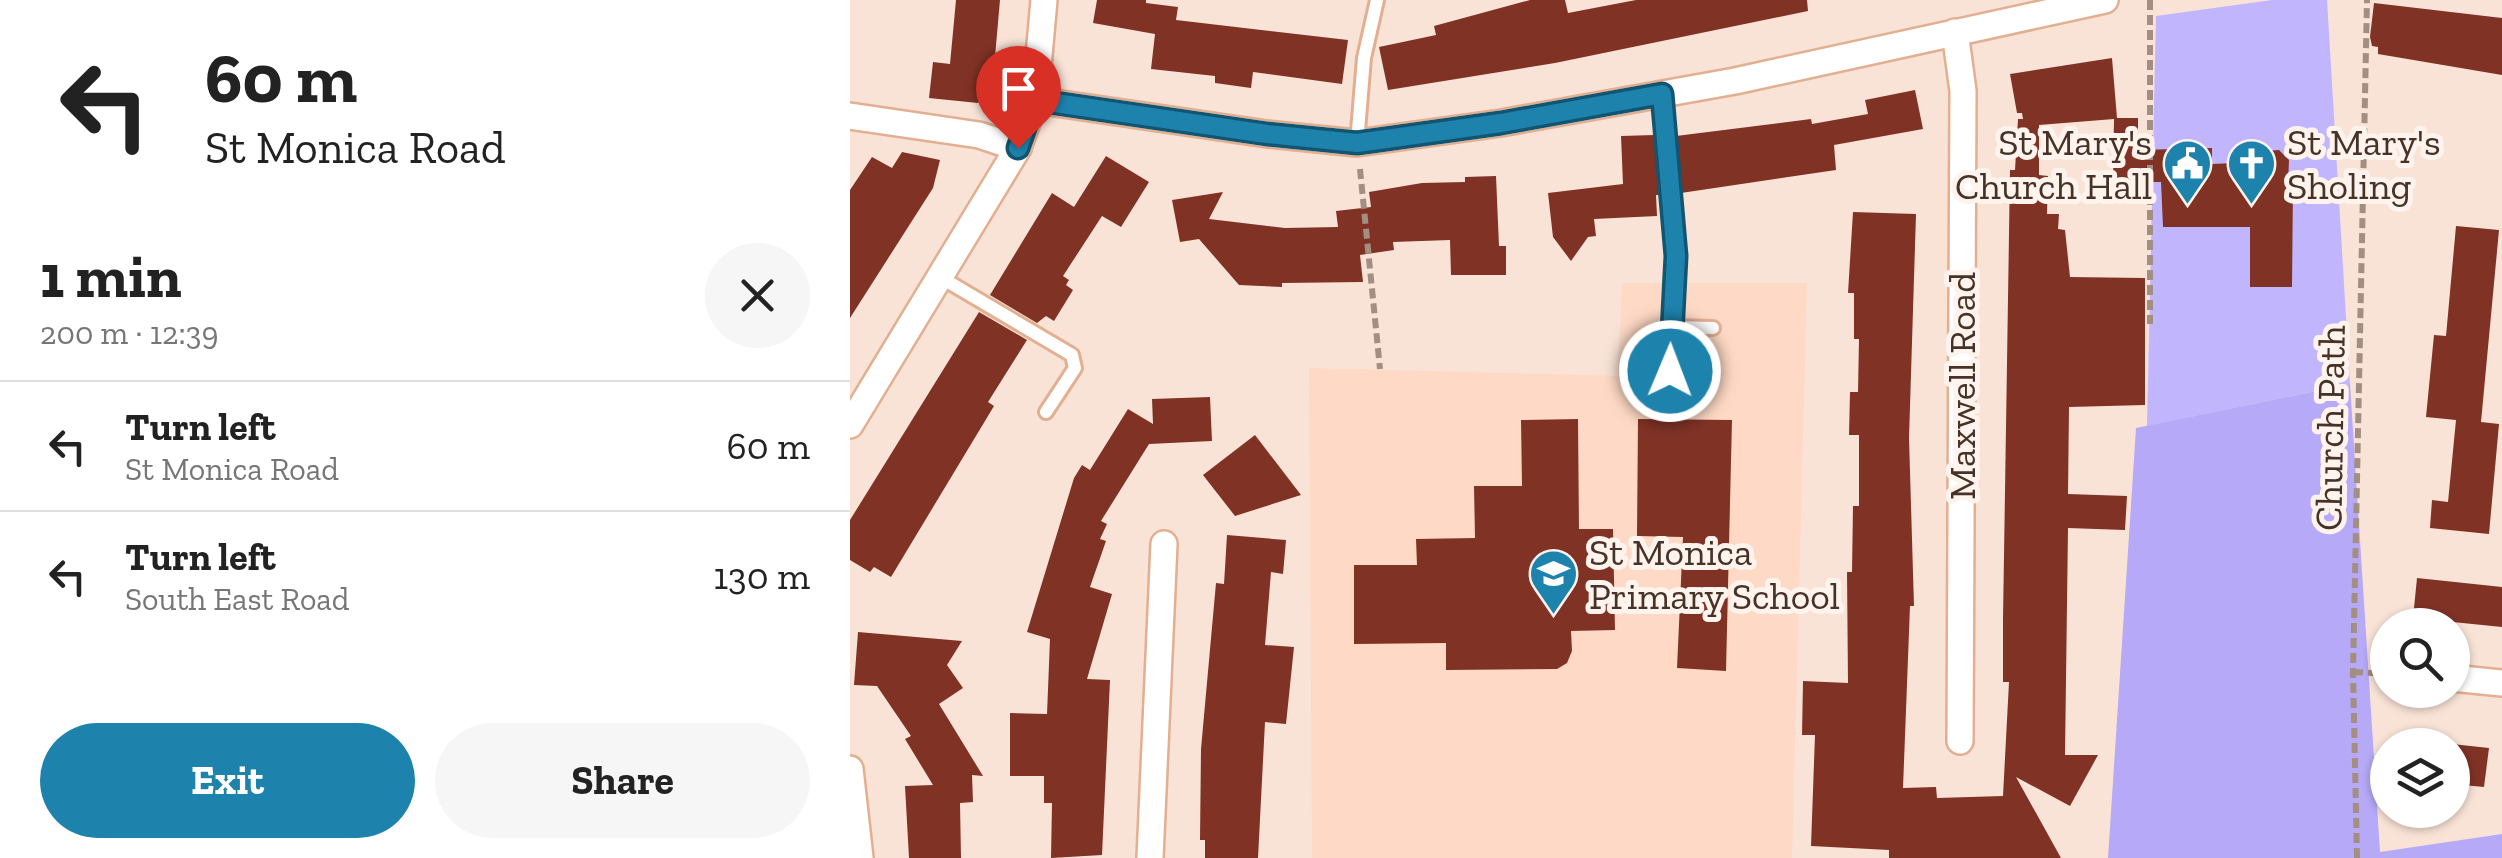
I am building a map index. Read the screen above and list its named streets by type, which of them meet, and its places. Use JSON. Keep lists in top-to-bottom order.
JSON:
{
  "streets": {
    "street": ["Maxwell Road"],
    "path": ["Church Path"]
  },
  "places": {
    "public building": ["St Mary's Church Hall"],
    "church": ["St Mary's Sholing"],
    "school or university": ["St Monica Primary School"]
  },
  "page": {
    "turn": ["60 m", "St Monica Road"],
    "heading": ["1 min", "200 m · 12:39"],
    "list": [
      {
        "name": "Turn left",
        "note": "St Monica Road",
        "value": "60 m"
      },
      {
        "name": "Turn left",
        "note": "South East Road",
        "value": "130 m"
      }
    ],
    "buttons": ["Exit", "Share"]
  }
}
